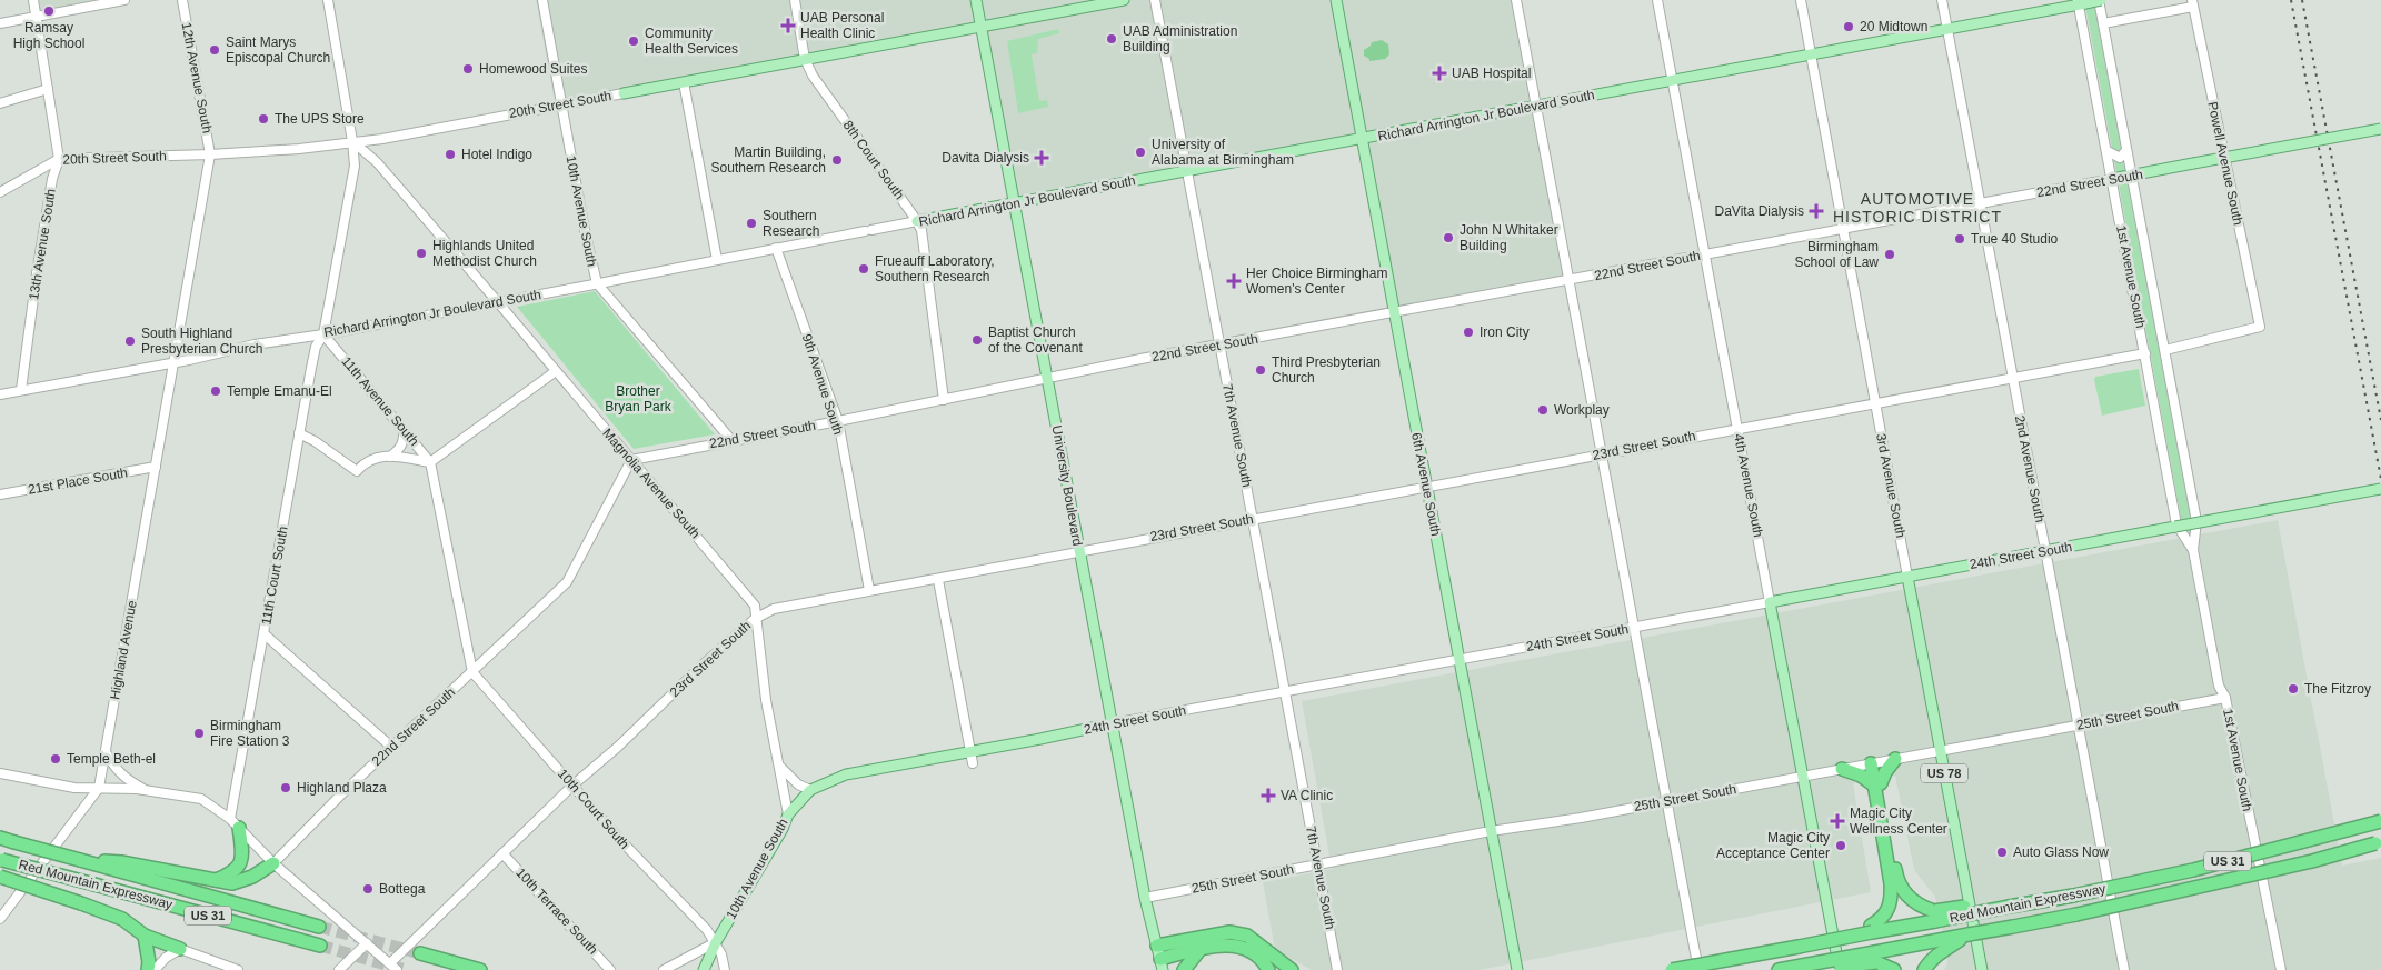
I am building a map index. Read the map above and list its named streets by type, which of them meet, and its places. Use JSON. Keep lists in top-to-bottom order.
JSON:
{
  "streets": {
    "highway": ["US 31", "Red Mountain Expressway"],
    "main road": [
      "20th Street South",
      "Richard Arrington Jr Boulevard South",
      "22nd Street South",
      "10th Avenue South",
      "6th Avenue South",
      "University Boulevard",
      "4th Avenue South",
      "3rd Avenue South",
      "24th Street South",
      "US 78"
    ],
    "street": [
      "12th Avenue South",
      "8th Court South",
      "Powell Avenue South",
      "13th Avenue South",
      "1st Avenue South",
      "9th Avenue South",
      "11th Avenue South",
      "7th Avenue South",
      "23rd Street South",
      "2nd Avenue South",
      "21st Place South",
      "Magnolia Avenue South",
      "11th Court South",
      "Highland Avenue",
      "25th Street South",
      "10th Court South",
      "10th Terrace South"
    ]
  },
  "crossings": [
    ["12th Avenue South", "20th Street South"],
    ["12th Avenue South", "Highland Avenue"],
    ["20th Street South", "8th Court South"],
    ["20th Street South", "10th Avenue South"],
    ["20th Street South", "13th Avenue South"],
    ["20th Street South", "Magnolia Avenue South"],
    ["20th Street South", "University Boulevard"],
    ["20th Street South", "Highland Avenue"],
    ["Richard Arrington Jr Boulevard South", "8th Court South"],
    ["Richard Arrington Jr Boulevard South", "10th Avenue South"],
    ["Richard Arrington Jr Boulevard South", "13th Avenue South"],
    ["Richard Arrington Jr Boulevard South", "1st Avenue South"],
    ["Richard Arrington Jr Boulevard South", "9th Avenue South"],
    ["Richard Arrington Jr Boulevard South", "11th Avenue South"],
    ["Richard Arrington Jr Boulevard South", "7th Avenue South"],
    ["Richard Arrington Jr Boulevard South", "2nd Avenue South"],
    ["Richard Arrington Jr Boulevard South", "Magnolia Avenue South"],
    ["Richard Arrington Jr Boulevard South", "6th Avenue South"],
    ["Richard Arrington Jr Boulevard South", "University Boulevard"],
    ["Richard Arrington Jr Boulevard South", "4th Avenue South"],
    ["Richard Arrington Jr Boulevard South", "3rd Avenue South"],
    ["Richard Arrington Jr Boulevard South", "11th Court South"],
    ["Richard Arrington Jr Boulevard South", "Highland Avenue"],
    ["8th Court South", "22nd Street South"],
    ["Powell Avenue South", "1st Avenue South"],
    ["22nd Street South", "10th Avenue South"],
    ["22nd Street South", "1st Avenue South"],
    ["22nd Street South", "9th Avenue South"],
    ["22nd Street South", "11th Avenue South"],
    ["22nd Street South", "7th Avenue South"],
    ["22nd Street South", "2nd Avenue South"],
    ["22nd Street South", "Magnolia Avenue South"],
    ["22nd Street South", "6th Avenue South"],
    ["22nd Street South", "University Boulevard"],
    ["22nd Street South", "4th Avenue South"],
    ["22nd Street South", "3rd Avenue South"],
    ["22nd Street South", "10th Court South"],
    ["10th Avenue South", "23rd Street South"],
    ["10th Avenue South", "Magnolia Avenue South"],
    ["10th Avenue South", "24th Street South"],
    ["10th Avenue South", "10th Court South"],
    ["1st Avenue South", "23rd Street South"],
    ["1st Avenue South", "25th Street South"],
    ["9th Avenue South", "23rd Street South"],
    ["11th Avenue South", "11th Court South"],
    ["11th Avenue South", "10th Court South"],
    ["7th Avenue South", "23rd Street South"],
    ["7th Avenue South", "24th Street South"],
    ["7th Avenue South", "25th Street South"],
    ["23rd Street South", "2nd Avenue South"],
    ["23rd Street South", "Magnolia Avenue South"],
    ["23rd Street South", "6th Avenue South"],
    ["23rd Street South", "University Boulevard"],
    ["23rd Street South", "4th Avenue South"],
    ["23rd Street South", "3rd Avenue South"],
    ["23rd Street South", "10th Court South"],
    ["23rd Street South", "10th Terrace South"],
    ["2nd Avenue South", "24th Street South"],
    ["2nd Avenue South", "25th Street South"],
    ["21st Place South", "Highland Avenue"],
    ["6th Avenue South", "24th Street South"],
    ["6th Avenue South", "25th Street South"],
    ["University Boulevard", "24th Street South"],
    ["University Boulevard", "25th Street South"],
    ["4th Avenue South", "24th Street South"],
    ["4th Avenue South", "25th Street South"],
    ["3rd Avenue South", "24th Street South"],
    ["3rd Avenue South", "25th Street South"]
  ],
  "districts": ["AUTOMOTIVE HISTORIC DISTRICT"],
  "parks": ["Brother Bryan Park"],
  "places": {
    "other": [
      "Ramsay High School",
      "20 Midtown",
      "UAB Administration Building",
      "Community Health Services",
      "Saint Marys Episcopal Church",
      "Homewood Suites",
      "The UPS Store",
      "University of Alabama at Birmingham",
      "Hotel Indigo",
      "Martin Building, Southern Research",
      "Southern Research",
      "John N Whitaker Building",
      "True 40 Studio",
      "Highlands United Methodist Church",
      "Birmingham School of Law",
      "Frueauff Laboratory, Southern Research",
      "Iron City",
      "Baptist Church of the Covenant",
      "South Highland Presbyterian Church",
      "Third Presbyterian Church",
      "Temple Emanu-El",
      "Workplay",
      "The Fitzroy",
      "Birmingham Fire Station 3",
      "Temple Beth-el",
      "Highland Plaza",
      "Magic City Acceptance Center",
      "Auto Glass Now",
      "Bottega"
    ],
    "health": [
      "UAB Personal Health Clinic",
      "UAB Hospital",
      "Davita Dialysis",
      "DaVita Dialysis",
      "Her Choice Birmingham Women's Center",
      "VA Clinic",
      "Magic City Wellness Center"
    ]
  }
}
